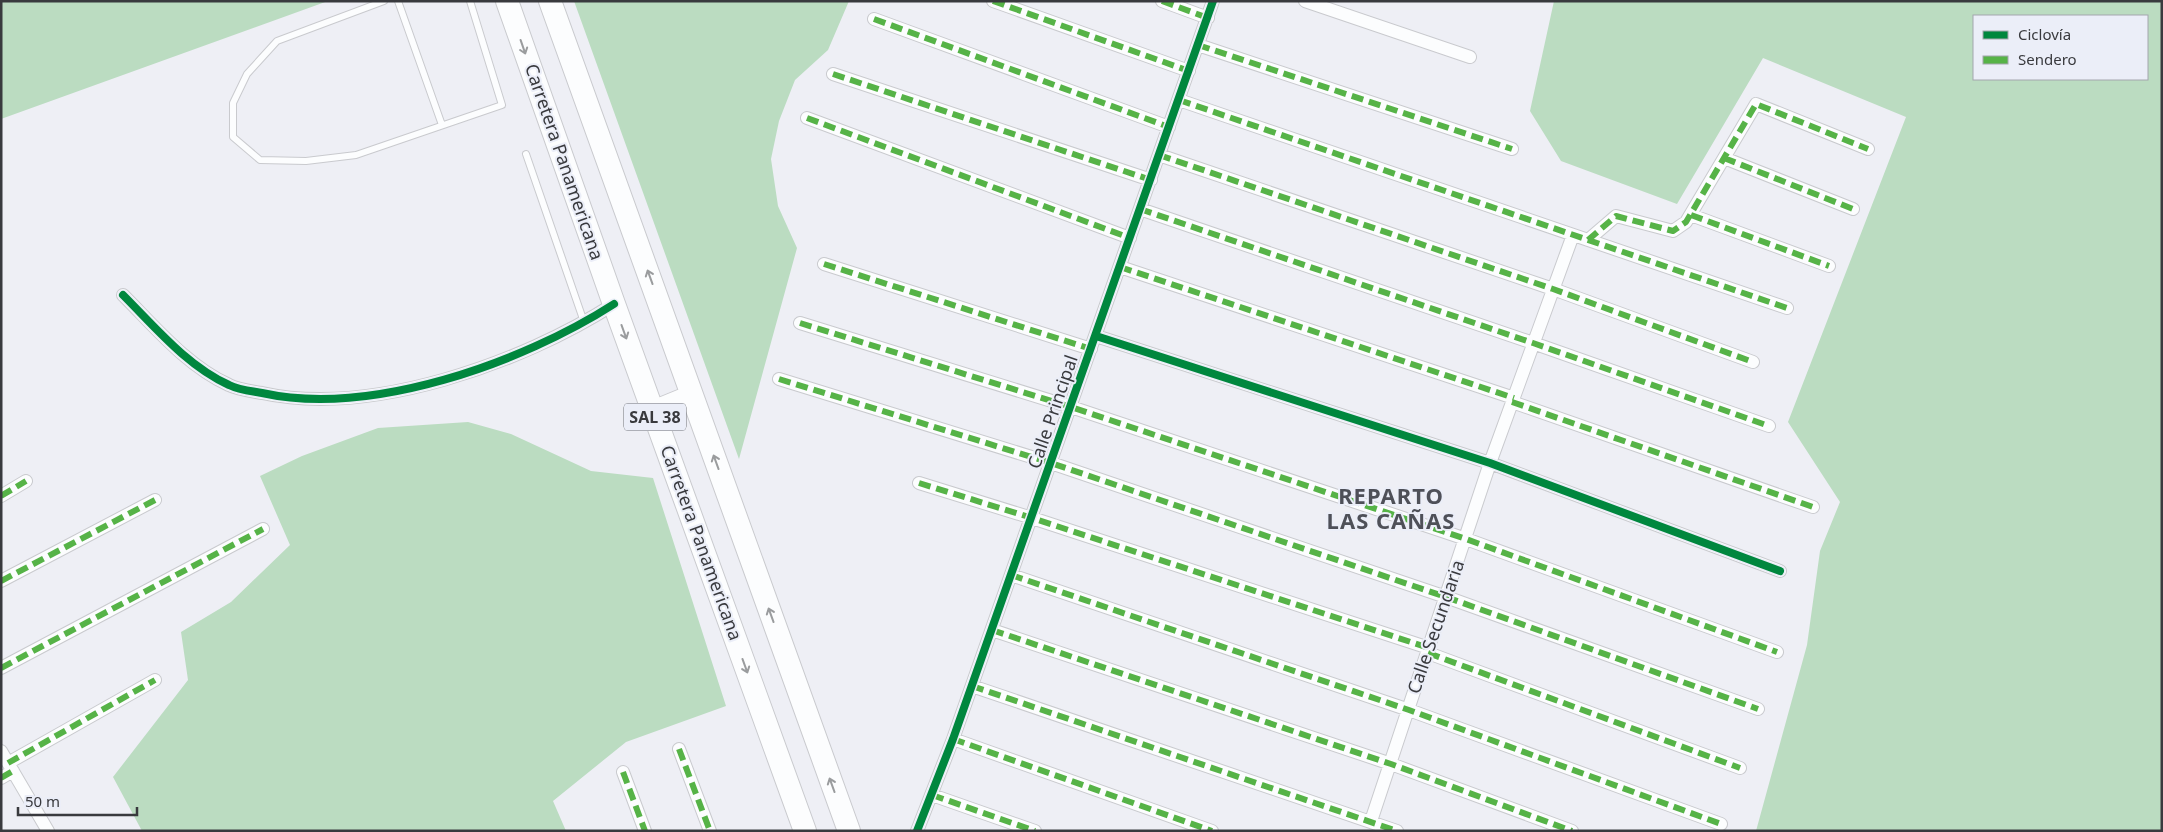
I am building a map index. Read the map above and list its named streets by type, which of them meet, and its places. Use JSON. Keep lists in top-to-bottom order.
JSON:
{
  "streets": {
    "highway": ["Carretera Panamericana", "SAL 38"],
    "street": ["Calle Principal", "Calle Secundaria"]
  },
  "districts": ["REPARTO LAS CAÑAS"],
  "legend": ["Ciclovía", "Sendero"],
  "scale_bar": "50 m"
}
